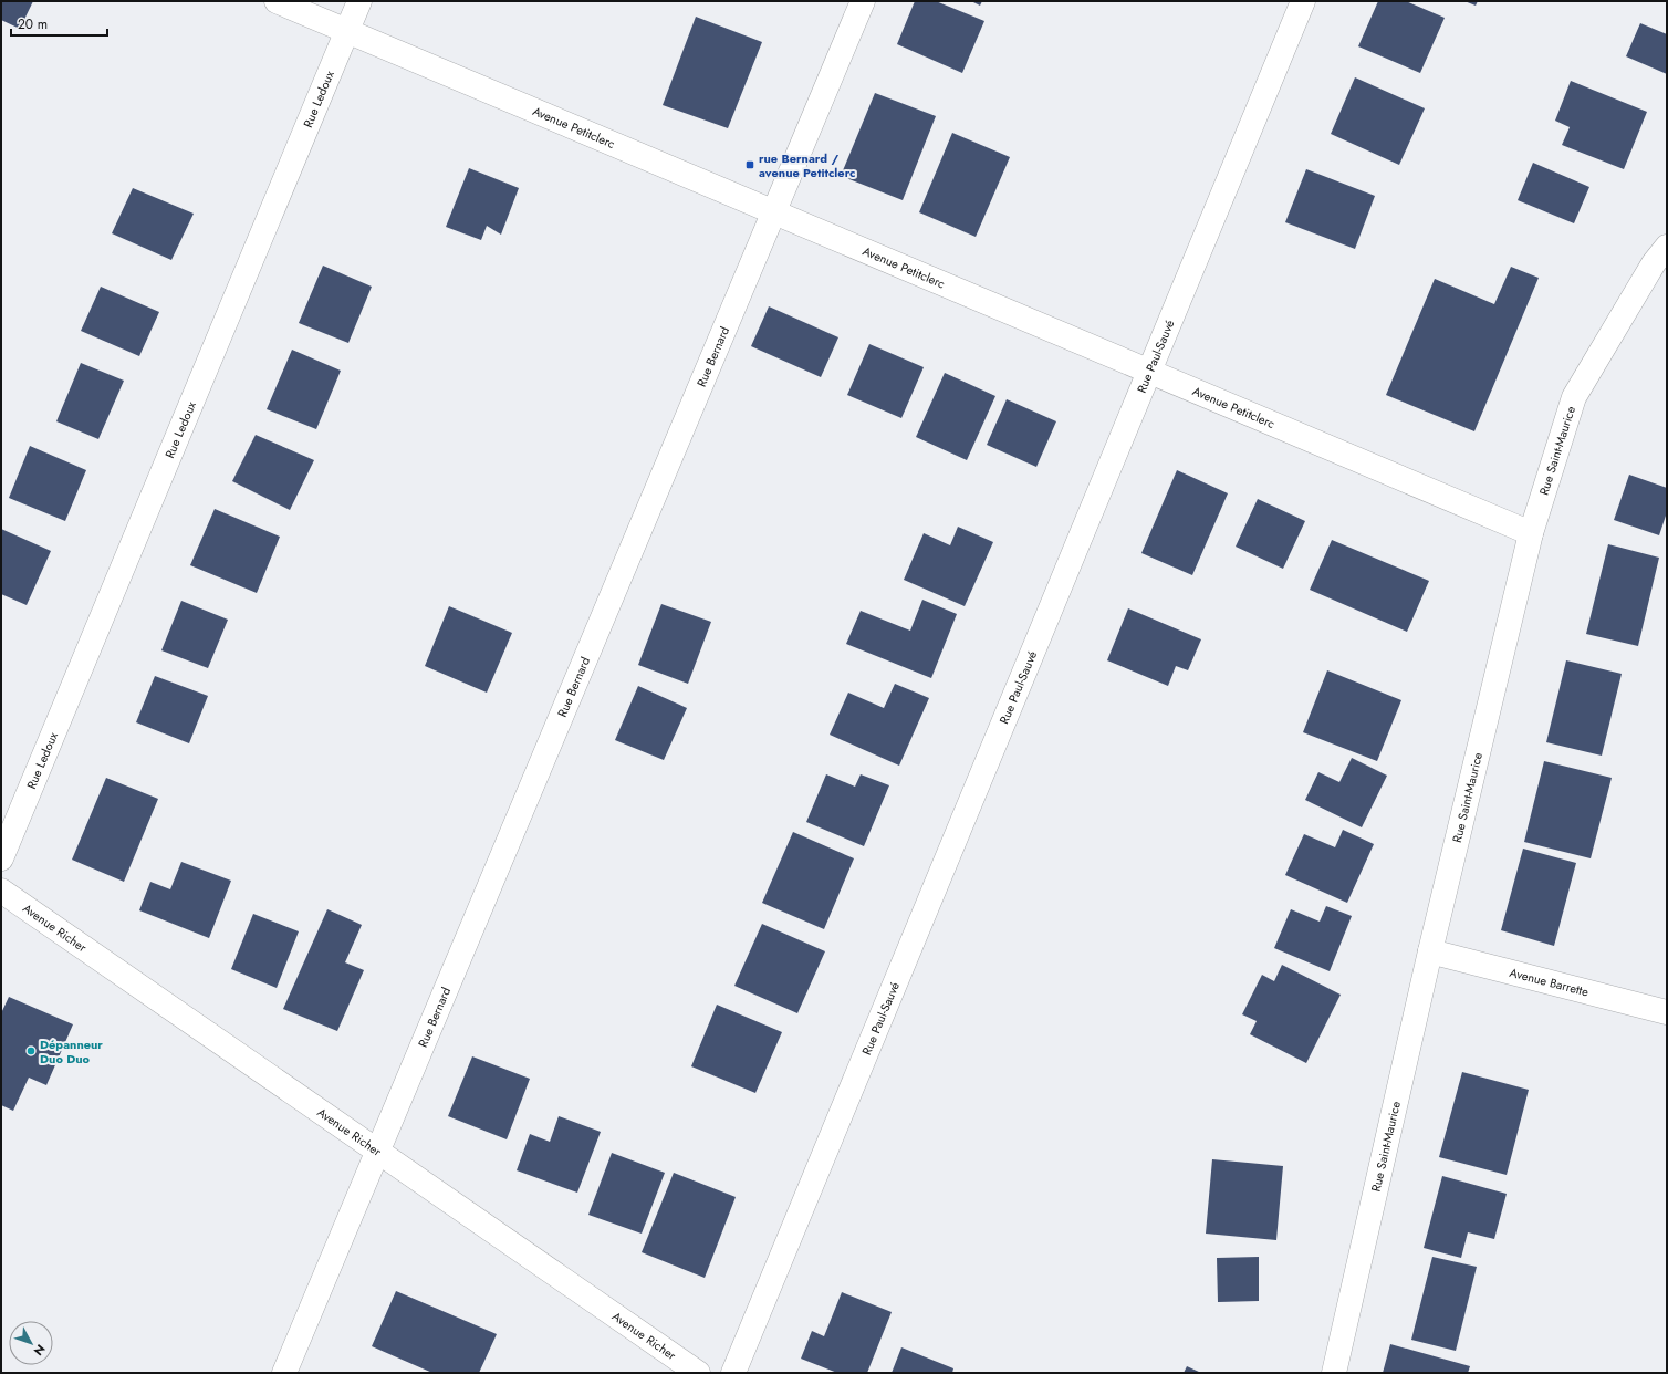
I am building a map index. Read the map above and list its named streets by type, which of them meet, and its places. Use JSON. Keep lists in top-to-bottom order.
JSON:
{
  "streets": {
    "street": [
      "Rue Ledoux",
      "Avenue Petitclerc",
      "Rue Bernard",
      "Rue Paul-Sauvé",
      "Rue Saint-Maurice",
      "Avenue Richer",
      "Avenue Barrette"
    ]
  },
  "crossings": [
    ["Rue Ledoux", "Avenue Petitclerc"],
    ["Avenue Petitclerc", "Rue Bernard"],
    ["Avenue Petitclerc", "Rue Paul-Sauvé"],
    ["Avenue Petitclerc", "Rue Saint-Maurice"],
    ["Rue Bernard", "Avenue Richer"],
    ["Rue Saint-Maurice", "Avenue Barrette"]
  ],
  "places": {
    "transit": ["rue Bernard / avenue Petitclerc"],
    "other": ["Dépanneur Duo Duo"]
  },
  "scale_bar": "20 m",
  "north": "bottom right"
}
